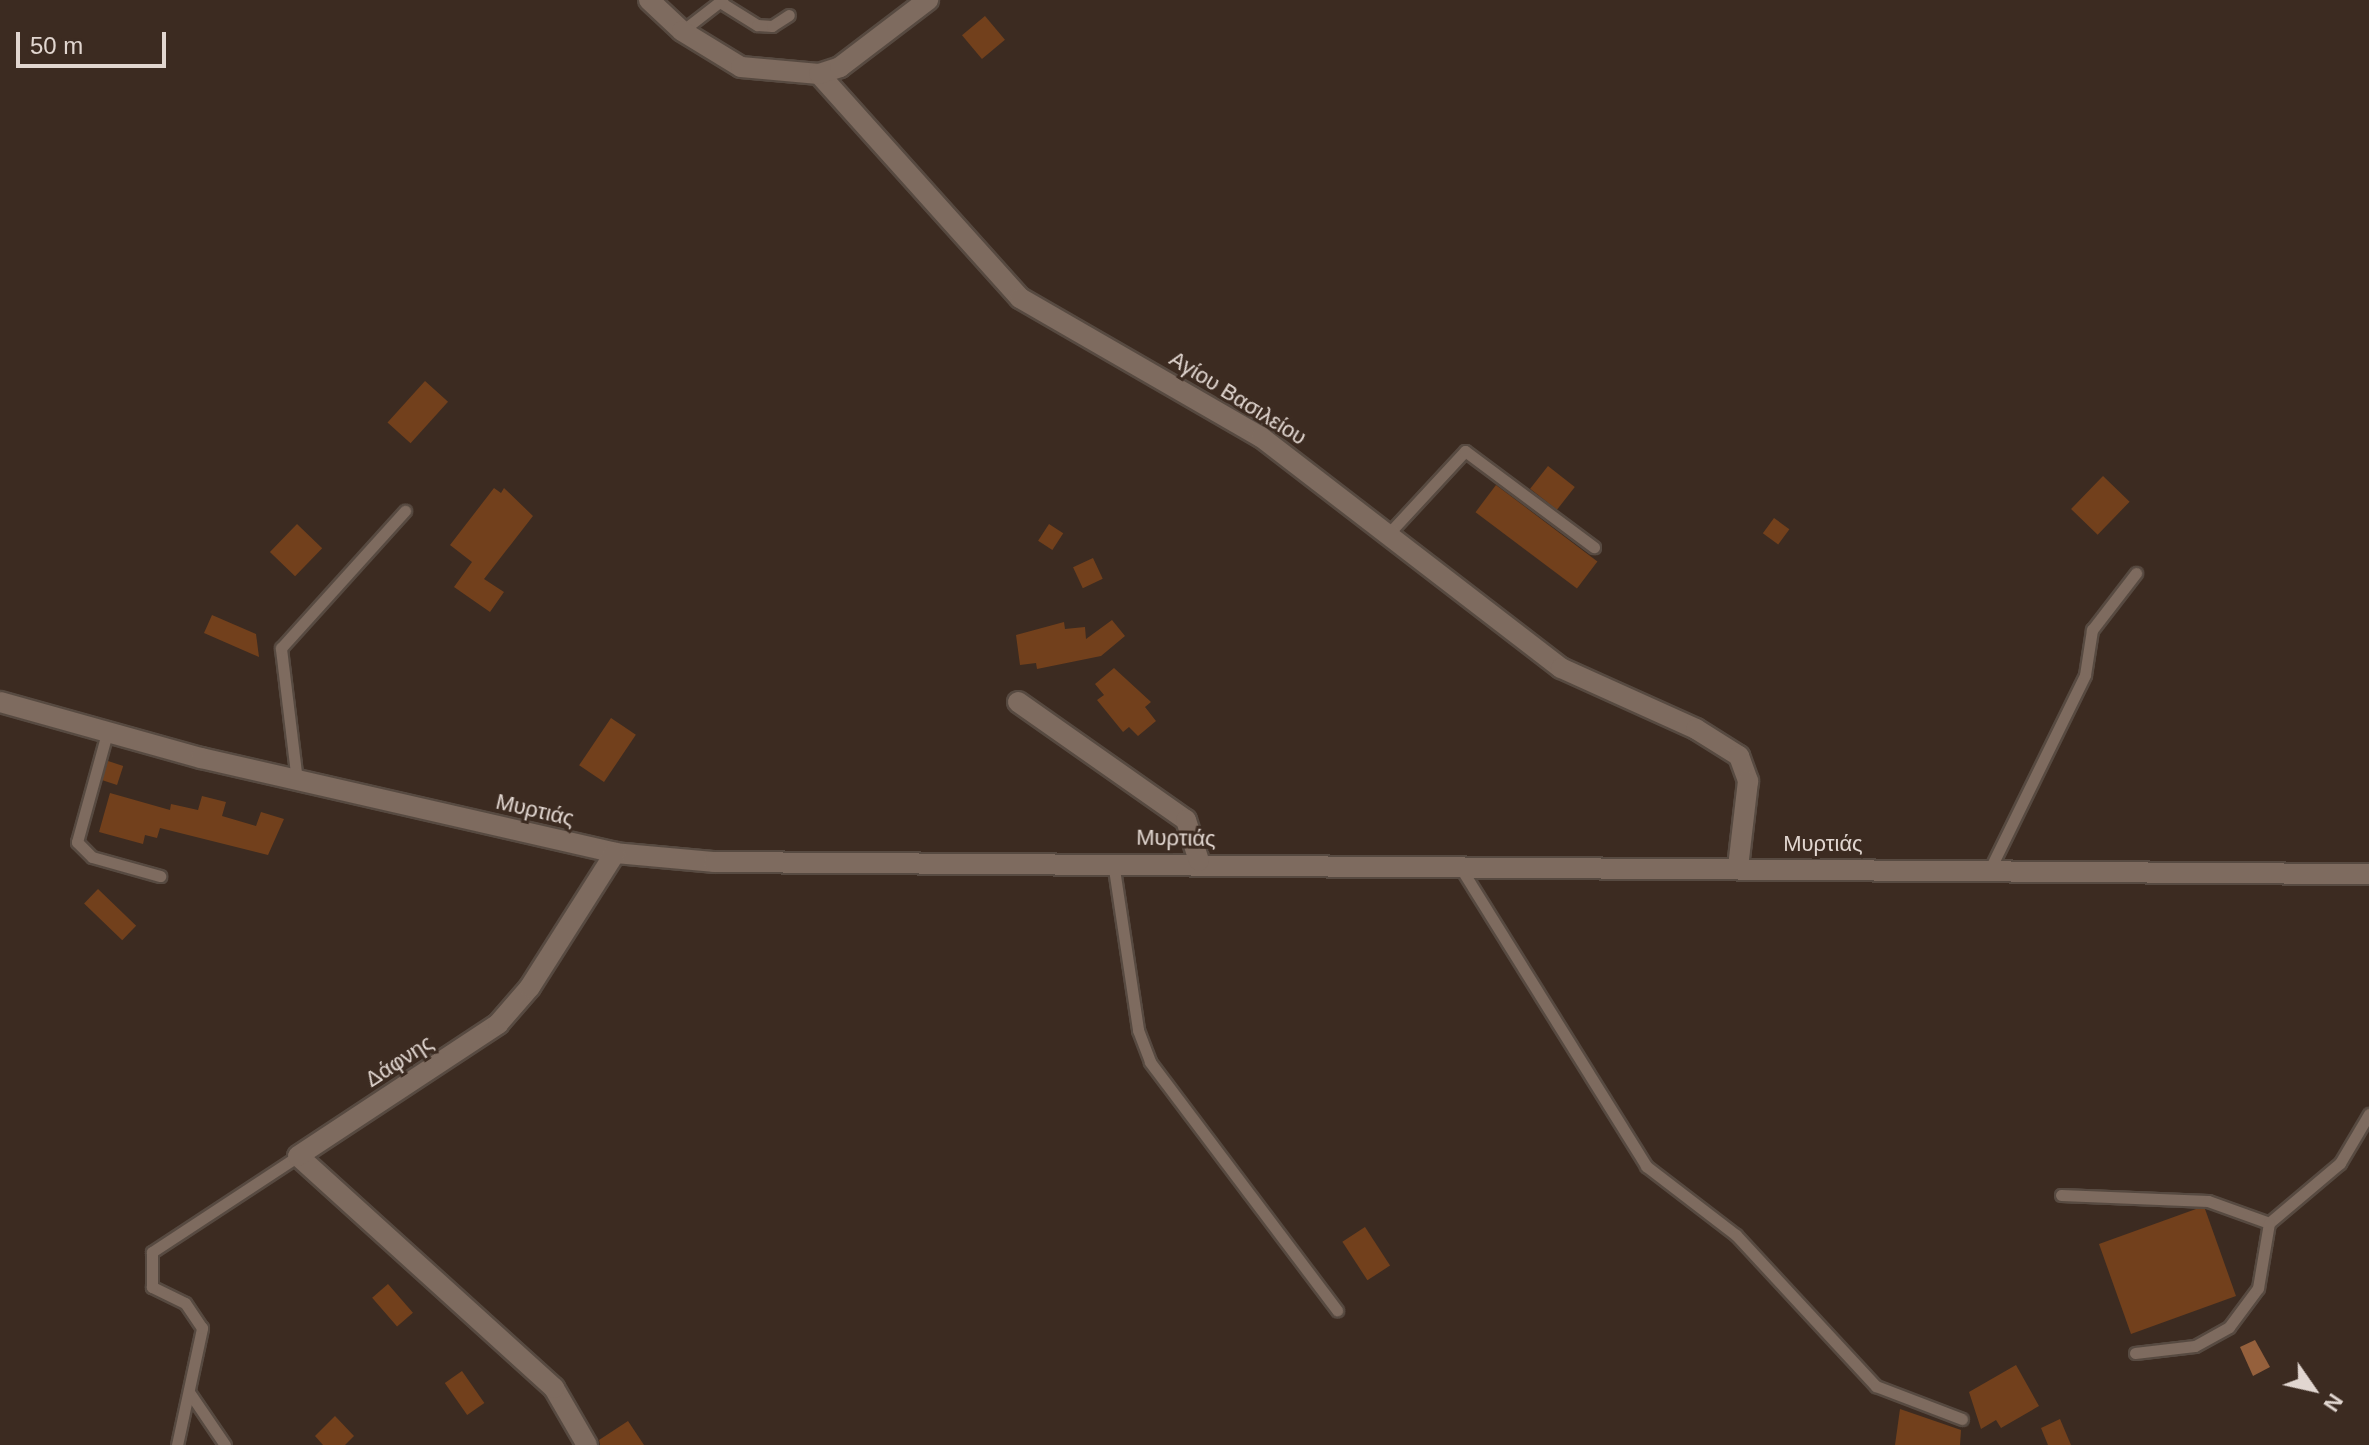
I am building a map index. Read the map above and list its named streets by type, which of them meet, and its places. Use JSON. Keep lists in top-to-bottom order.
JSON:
{
  "streets": {
    "street": ["Αγίου Βασιλείου", "Μυρτιάς", "Δάφνης"]
  },
  "crossings": [
    ["Αγίου Βασιλείου", "Μυρτιάς"],
    ["Μυρτιάς", "Δάφνης"]
  ],
  "scale_bar": "50 m",
  "north": "bottom right"
}
